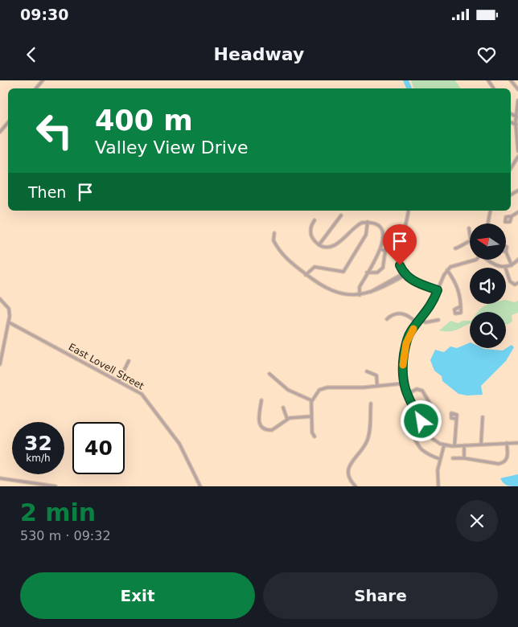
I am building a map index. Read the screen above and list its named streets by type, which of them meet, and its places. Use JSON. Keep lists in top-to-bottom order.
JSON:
{
  "streets": {
    "street": ["East Lovell Street"]
  },
  "north": "left",
  "page": {
    "status": "09:30",
    "header": "Headway",
    "turn": ["400 m", "Valley View Drive"],
    "then": "Then",
    "speed": "32 km/h",
    "limit": "40",
    "heading": ["2 min", "530 m · 09:32"],
    "buttons": ["Exit", "Share"]
  }
}
